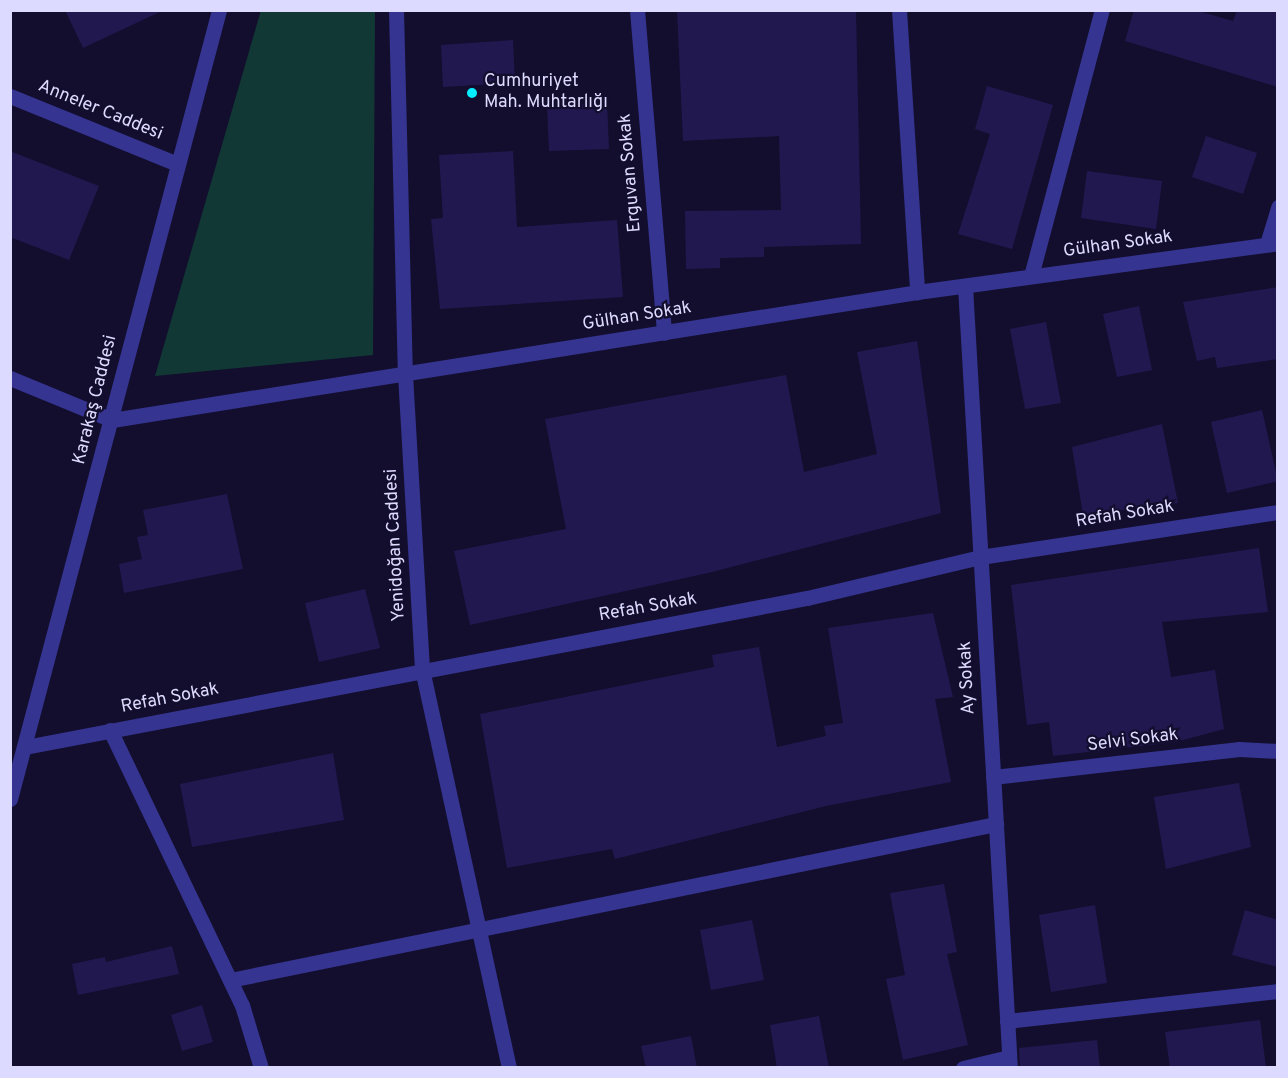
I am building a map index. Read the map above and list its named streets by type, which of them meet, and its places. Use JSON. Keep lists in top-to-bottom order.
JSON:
{
  "streets": {
    "street": [
      "Anneler Caddesi",
      "Erguvan Sokak",
      "Gülhan Sokak",
      "Karakaş Caddesi",
      "Refah Sokak",
      "Yenidoğan Caddesi",
      "Ay Sokak",
      "Selvi Sokak"
    ]
  },
  "crossings": [
    ["Anneler Caddesi", "Karakaş Caddesi"],
    ["Erguvan Sokak", "Gülhan Sokak"],
    ["Gülhan Sokak", "Karakaş Caddesi"],
    ["Gülhan Sokak", "Yenidoğan Caddesi"],
    ["Gülhan Sokak", "Ay Sokak"],
    ["Karakaş Caddesi", "Refah Sokak"],
    ["Refah Sokak", "Yenidoğan Caddesi"],
    ["Refah Sokak", "Ay Sokak"],
    ["Ay Sokak", "Selvi Sokak"]
  ],
  "places": ["Cumhuriyet Mah. Muhtarlığı"]
}
